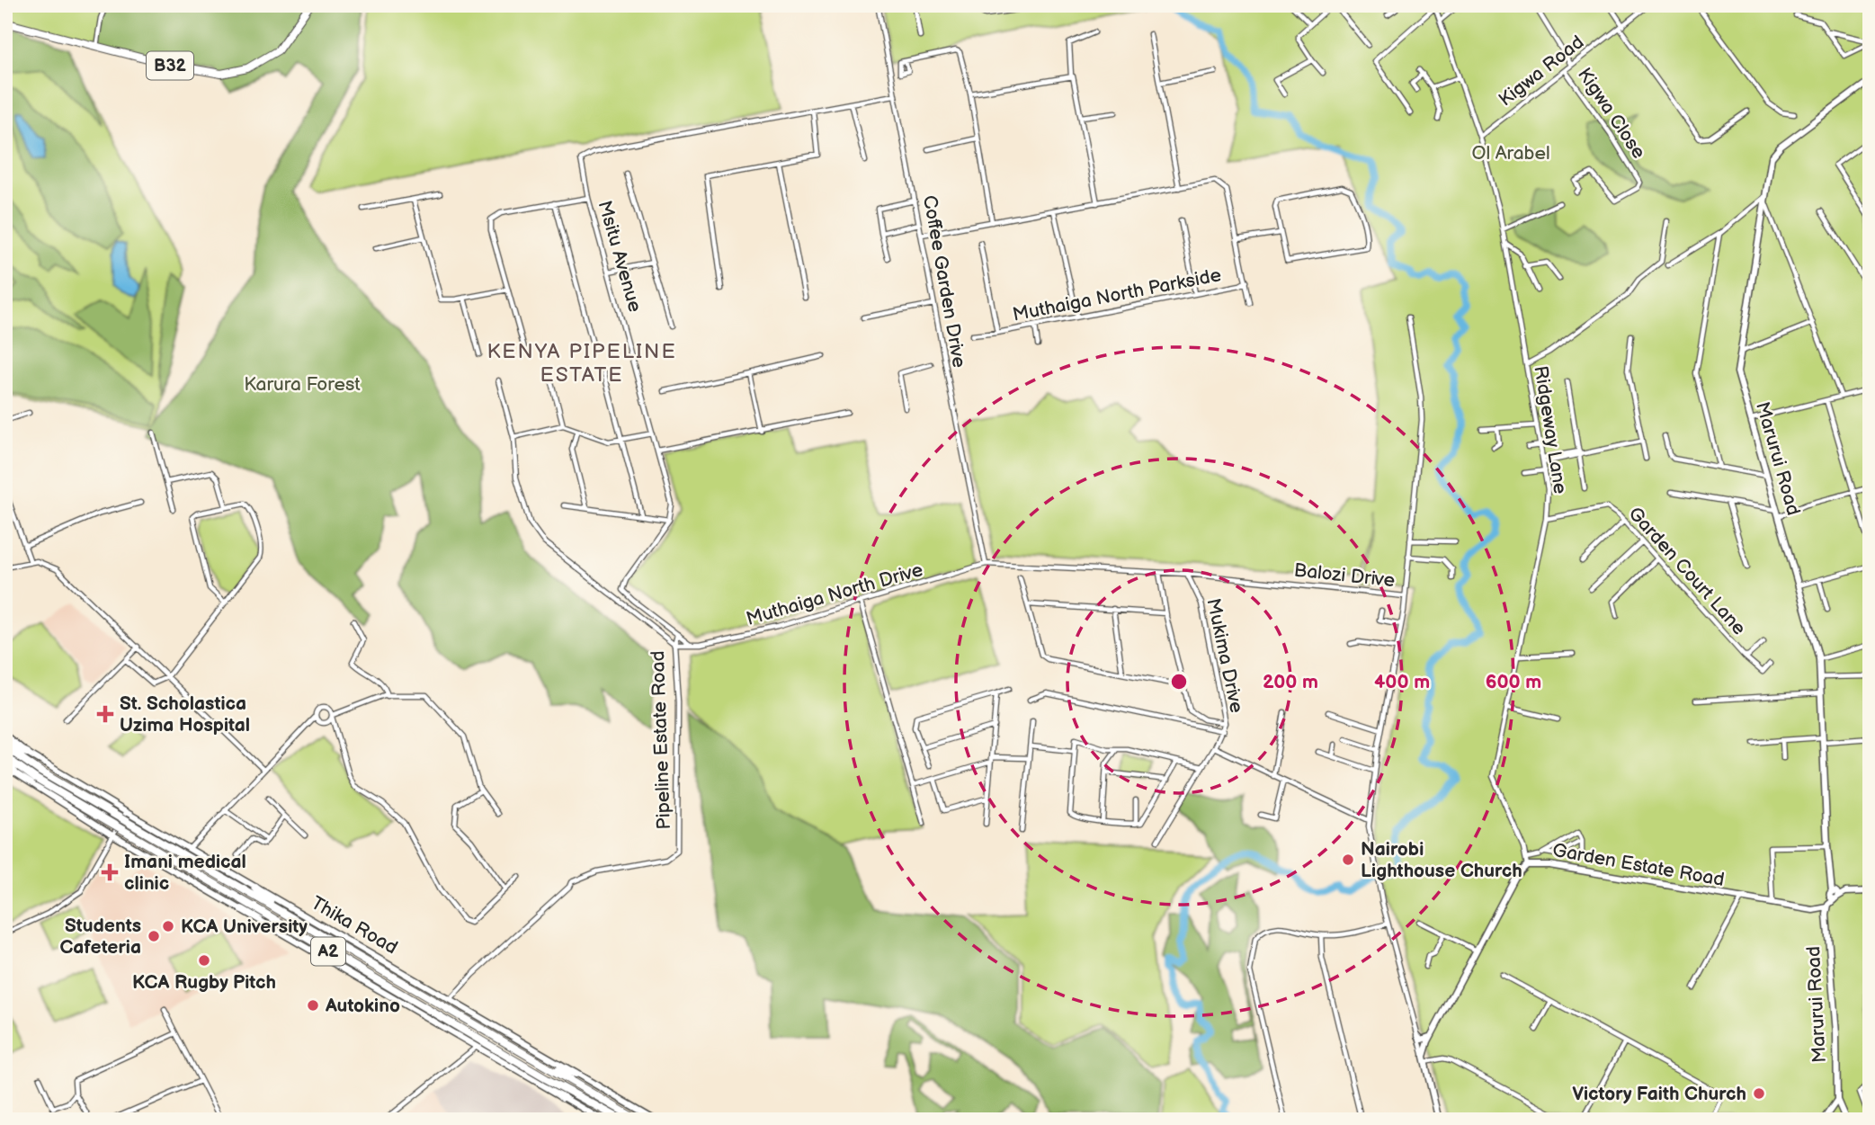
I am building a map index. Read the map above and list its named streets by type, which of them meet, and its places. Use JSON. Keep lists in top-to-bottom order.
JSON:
{
  "streets": {
    "highway": ["B32", "Thika Road", "A2"],
    "street": [
      "Kigwa Road",
      "Kigwa Close",
      "Msitu Avenue",
      "Coffee Garden Drive",
      "Muthaiga North Parkside",
      "Ridgeway Lane",
      "Marurui Road",
      "Garden Court Lane",
      "Balozi Drive",
      "Muthaiga North Drive",
      "Mukima Drive",
      "Pipeline Estate Road",
      "Garden Estate Road"
    ]
  },
  "crossings": [
    ["Kigwa Road", "Kigwa Close"],
    ["Kigwa Road", "Ridgeway Lane"],
    ["Msitu Avenue", "Coffee Garden Drive"],
    ["Coffee Garden Drive", "Muthaiga North Parkside"],
    ["Coffee Garden Drive", "Balozi Drive"],
    ["Coffee Garden Drive", "Muthaiga North Drive"],
    ["Ridgeway Lane", "Garden Court Lane"],
    ["Ridgeway Lane", "Garden Estate Road"],
    ["Marurui Road", "Garden Estate Road"],
    ["Balozi Drive", "Muthaiga North Drive"],
    ["Balozi Drive", "Mukima Drive"],
    ["Balozi Drive", "Garden Estate Road"],
    ["Pipeline Estate Road", "Thika Road"]
  ],
  "districts": ["KENYA PIPELINE ESTATE"],
  "parks": ["Ol Arabel", "Karura Forest"],
  "places": {
    "health": ["St. Scholastica Uzima Hospital", "Imani medical clinic"],
    "other": [
      "Nairobi Lighthouse Church",
      "KCA University",
      "Students Cafeteria",
      "KCA Rugby Pitch",
      "Autokino",
      "Victory Faith Church"
    ]
  },
  "rings": ["200 m", "400 m", "600 m"]
}
